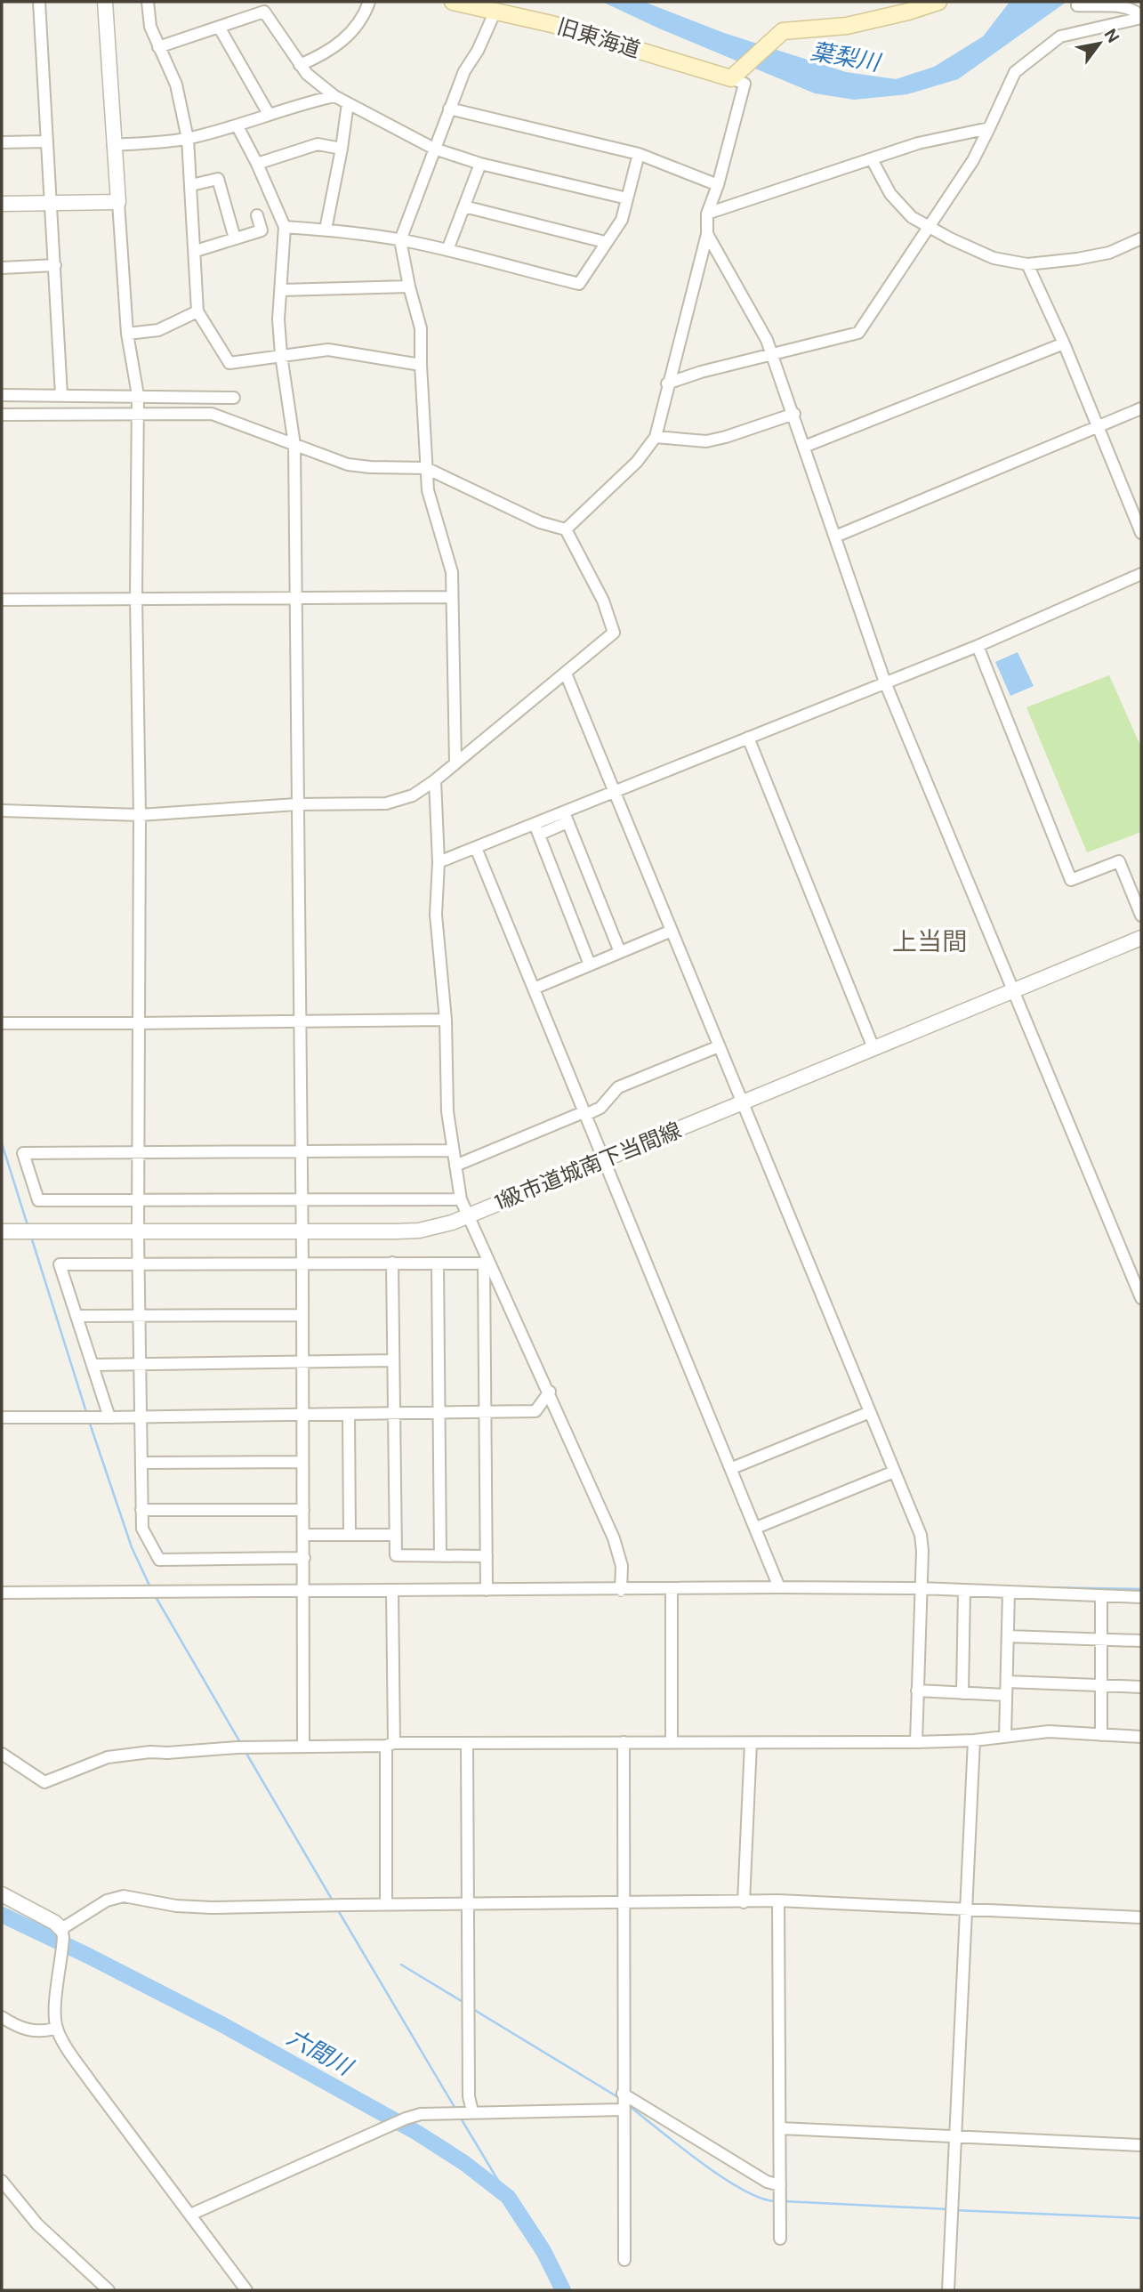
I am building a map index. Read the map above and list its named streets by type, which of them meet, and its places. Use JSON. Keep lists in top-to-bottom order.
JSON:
{
  "streets": {
    "main road": ["旧東海道"],
    "street": ["1級市道城南下当間線"]
  },
  "districts": ["上当間"],
  "water": ["葉梨川", "六間川"],
  "north": "top right"
}
